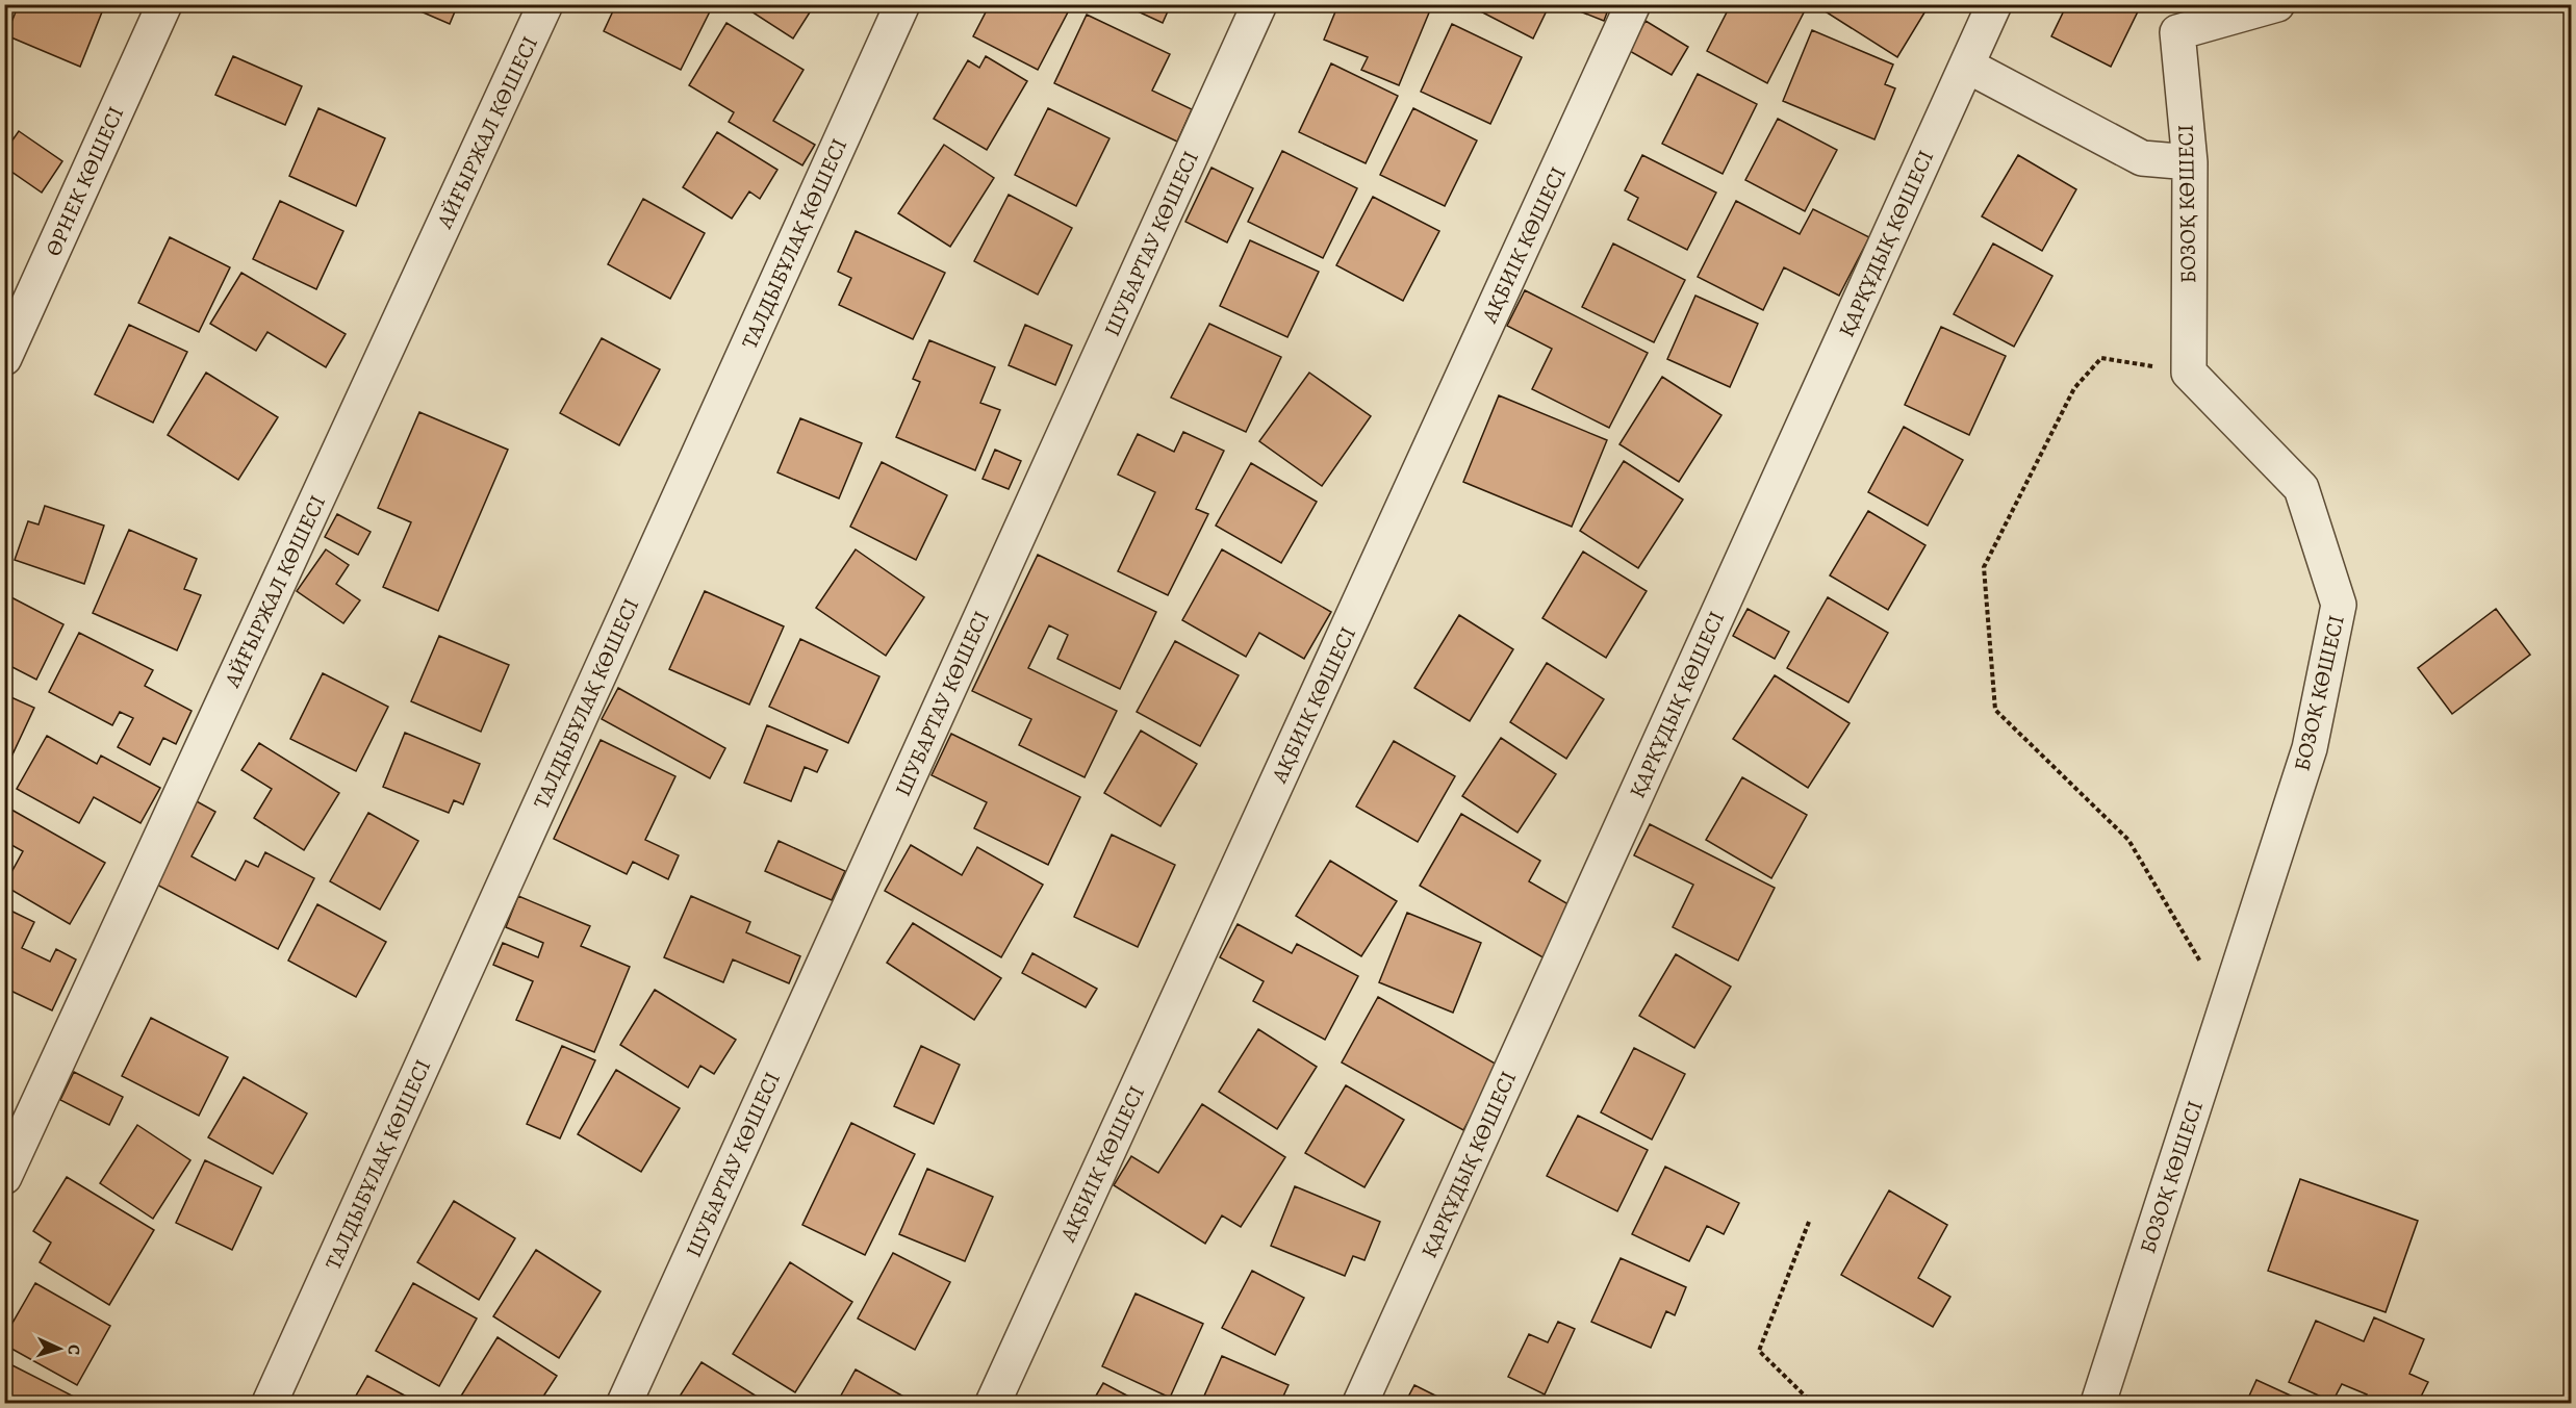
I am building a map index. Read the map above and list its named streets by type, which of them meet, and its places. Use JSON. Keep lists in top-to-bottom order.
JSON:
{
  "streets": {
    "street": [
      "АЙҒЫРЖАЛ КӨШЕСІ",
      "ӨРНЕК КӨШЕСІ",
      "БОЗОҚ КӨШЕСІ",
      "ТАЛДЫБҰЛАҚ КӨШЕСІ",
      "ШУБАРТАУ КӨШЕСІ",
      "ҚАРҚҰДЫҚ КӨШЕСІ",
      "АҚБИІК КӨШЕСІ"
    ]
  },
  "north": "right"
}
